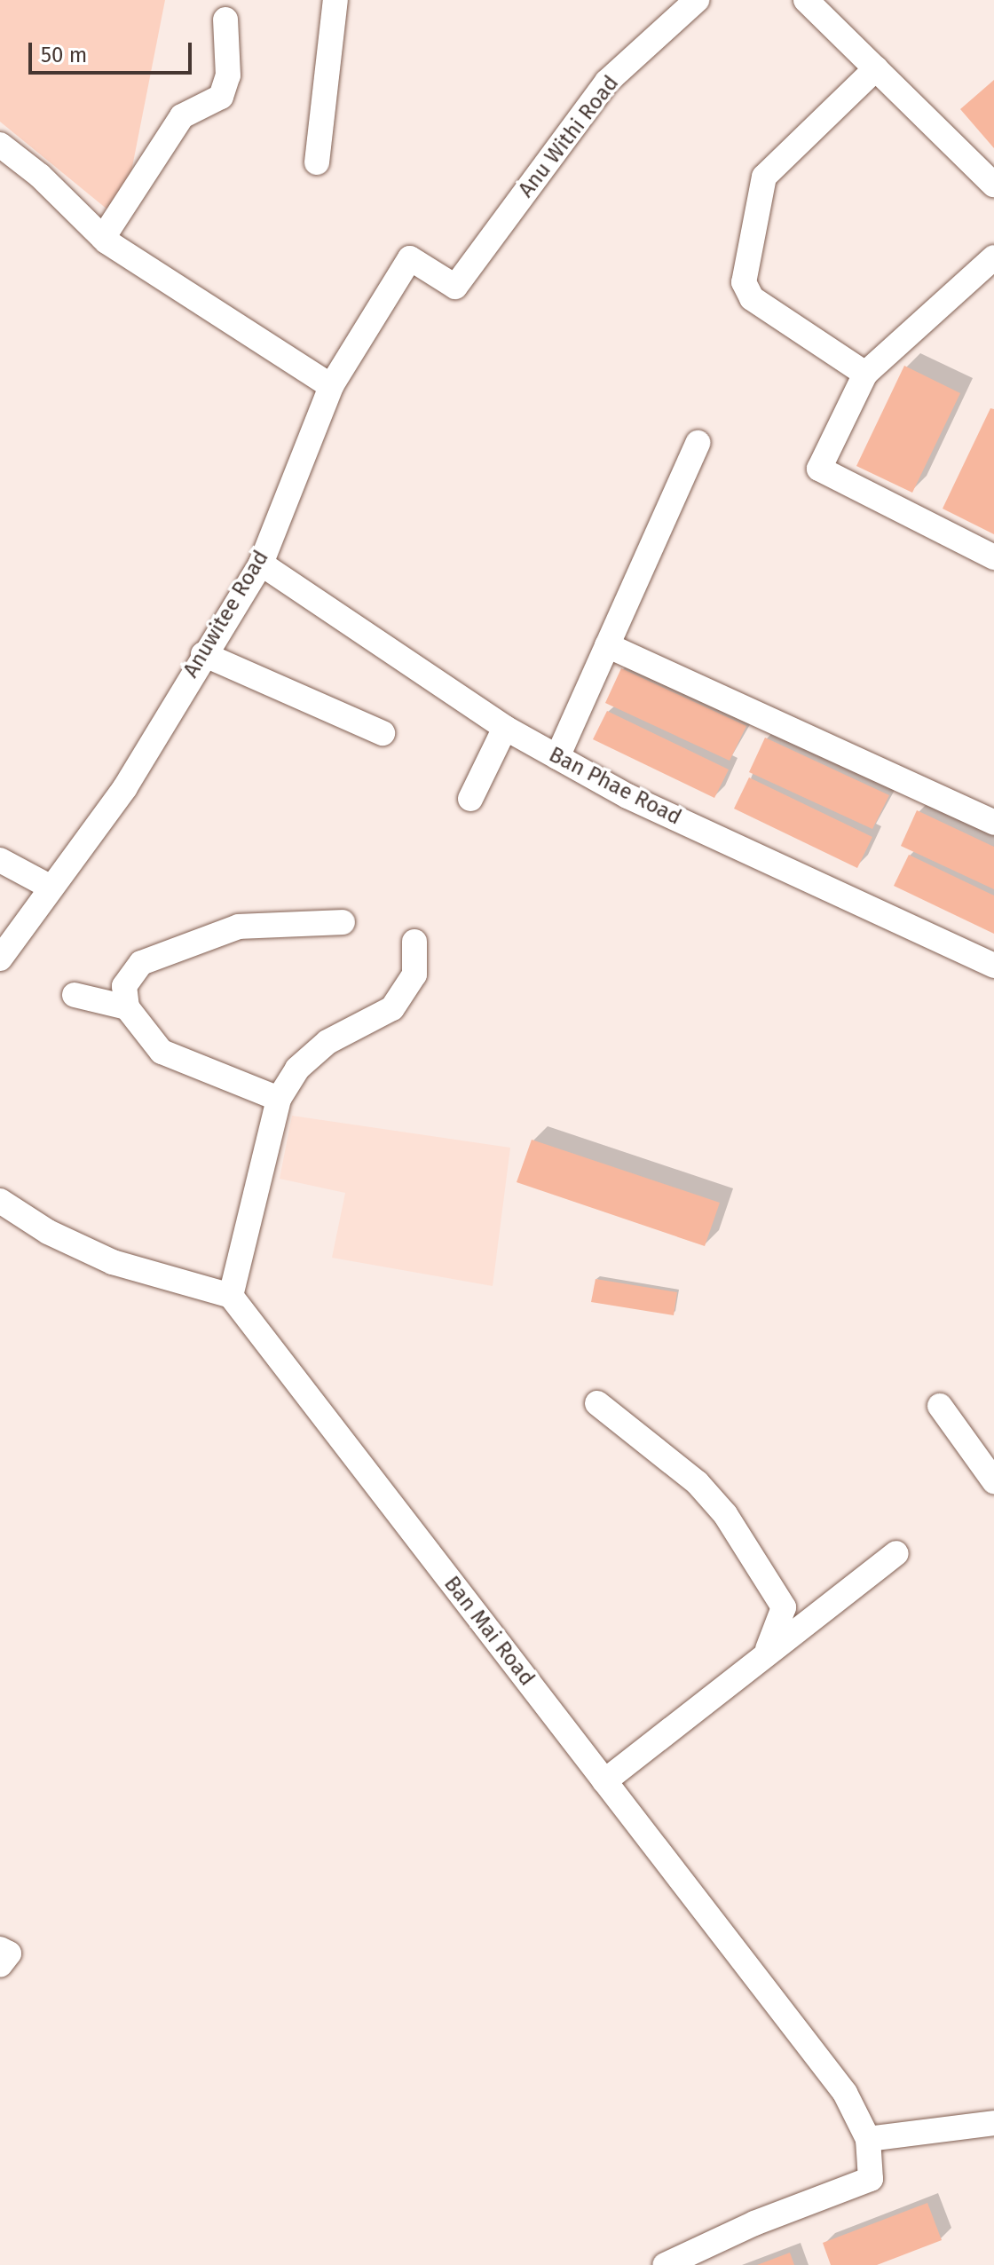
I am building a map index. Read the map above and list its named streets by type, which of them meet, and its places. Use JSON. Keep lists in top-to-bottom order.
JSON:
{
  "streets": {
    "street": [
      "Anu Withi Road",
      "Anuwitee Road",
      "Ban Phae Road",
      "Ban Mai Road"
    ]
  },
  "crossings": [
    ["Anu Withi Road", "Anuwitee Road"],
    ["Anuwitee Road", "Ban Phae Road"]
  ],
  "scale_bar": "50 m"
}
